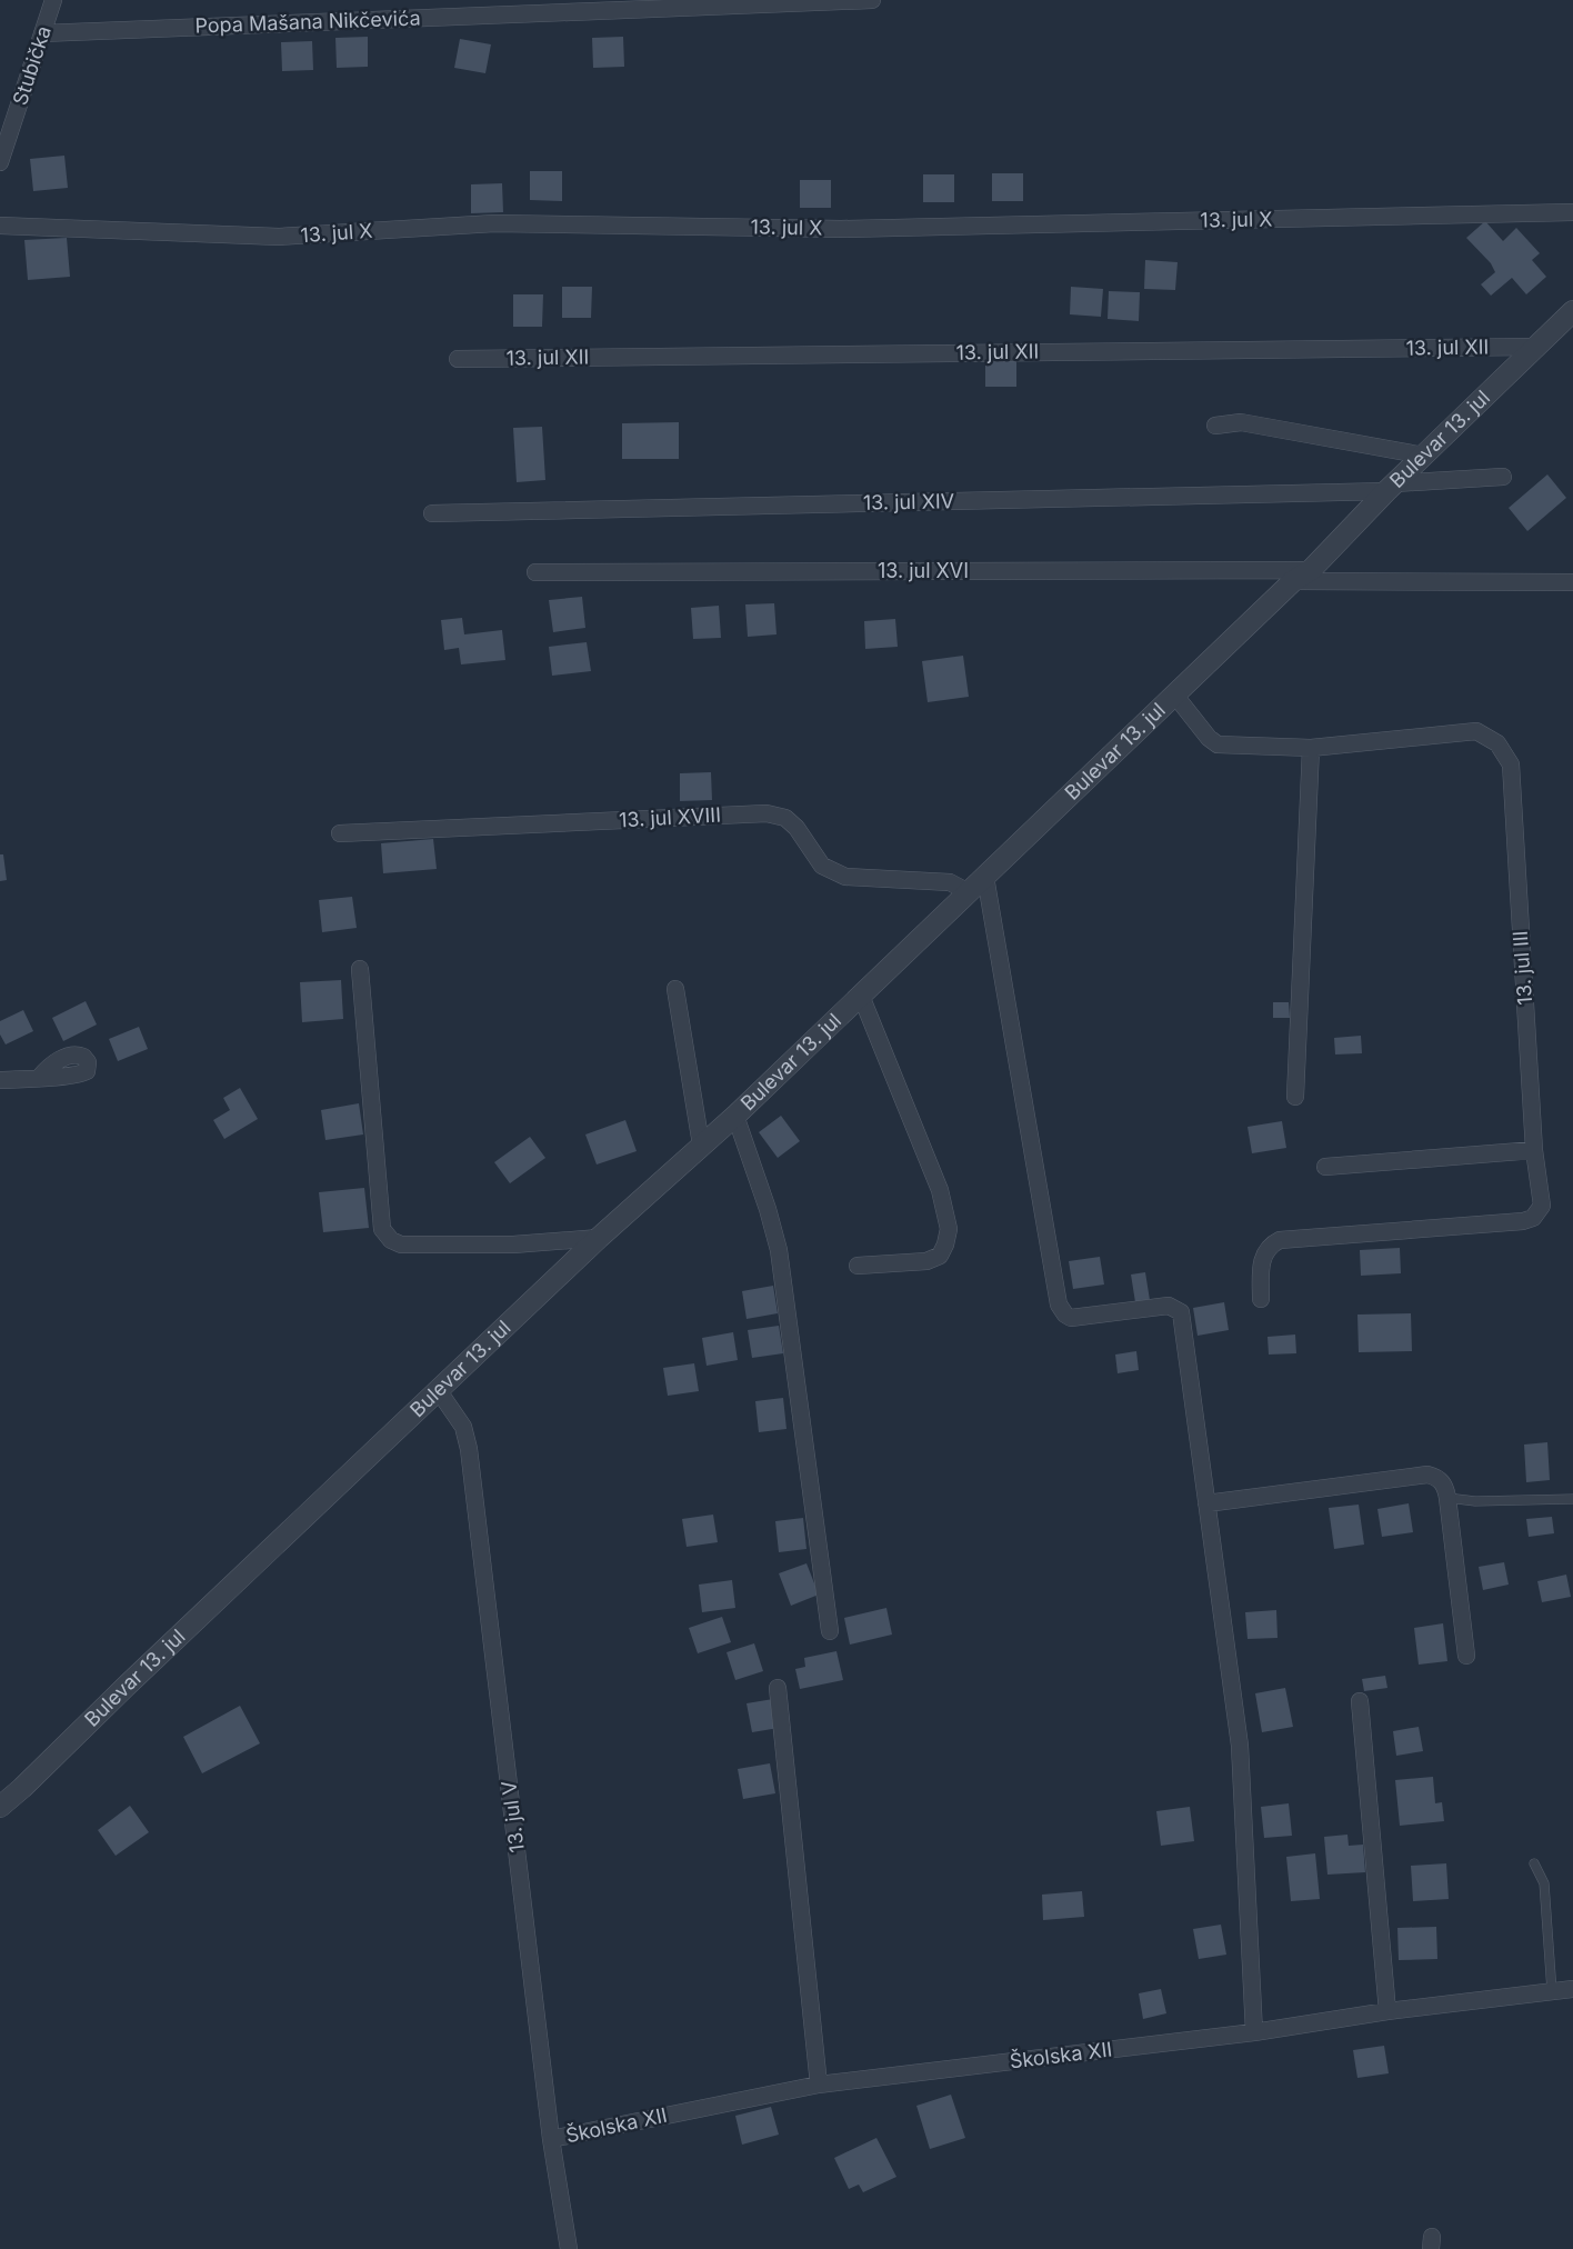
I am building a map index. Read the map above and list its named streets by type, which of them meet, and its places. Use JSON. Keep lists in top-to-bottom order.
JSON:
{
  "streets": {
    "street": [
      "Popa Mašana Nikčevića",
      "Stubička",
      "13. jul X",
      "13. jul XII",
      "Bulevar 13. jul",
      "13. jul XIV",
      "13. jul XVI",
      "13. jul XVIII",
      "13. jul III",
      "13. jul V",
      "Školska XII"
    ]
  },
  "crossings": [
    ["Popa Mašana Nikčevića", "Stubička"],
    ["13. jul XII", "Bulevar 13. jul"],
    ["Bulevar 13. jul", "13. jul XIV"],
    ["Bulevar 13. jul", "13. jul XVI"],
    ["Bulevar 13. jul", "13. jul XVIII"],
    ["Bulevar 13. jul", "13. jul III"],
    ["Bulevar 13. jul", "13. jul V"],
    ["13. jul V", "Školska XII"]
  ]
}
